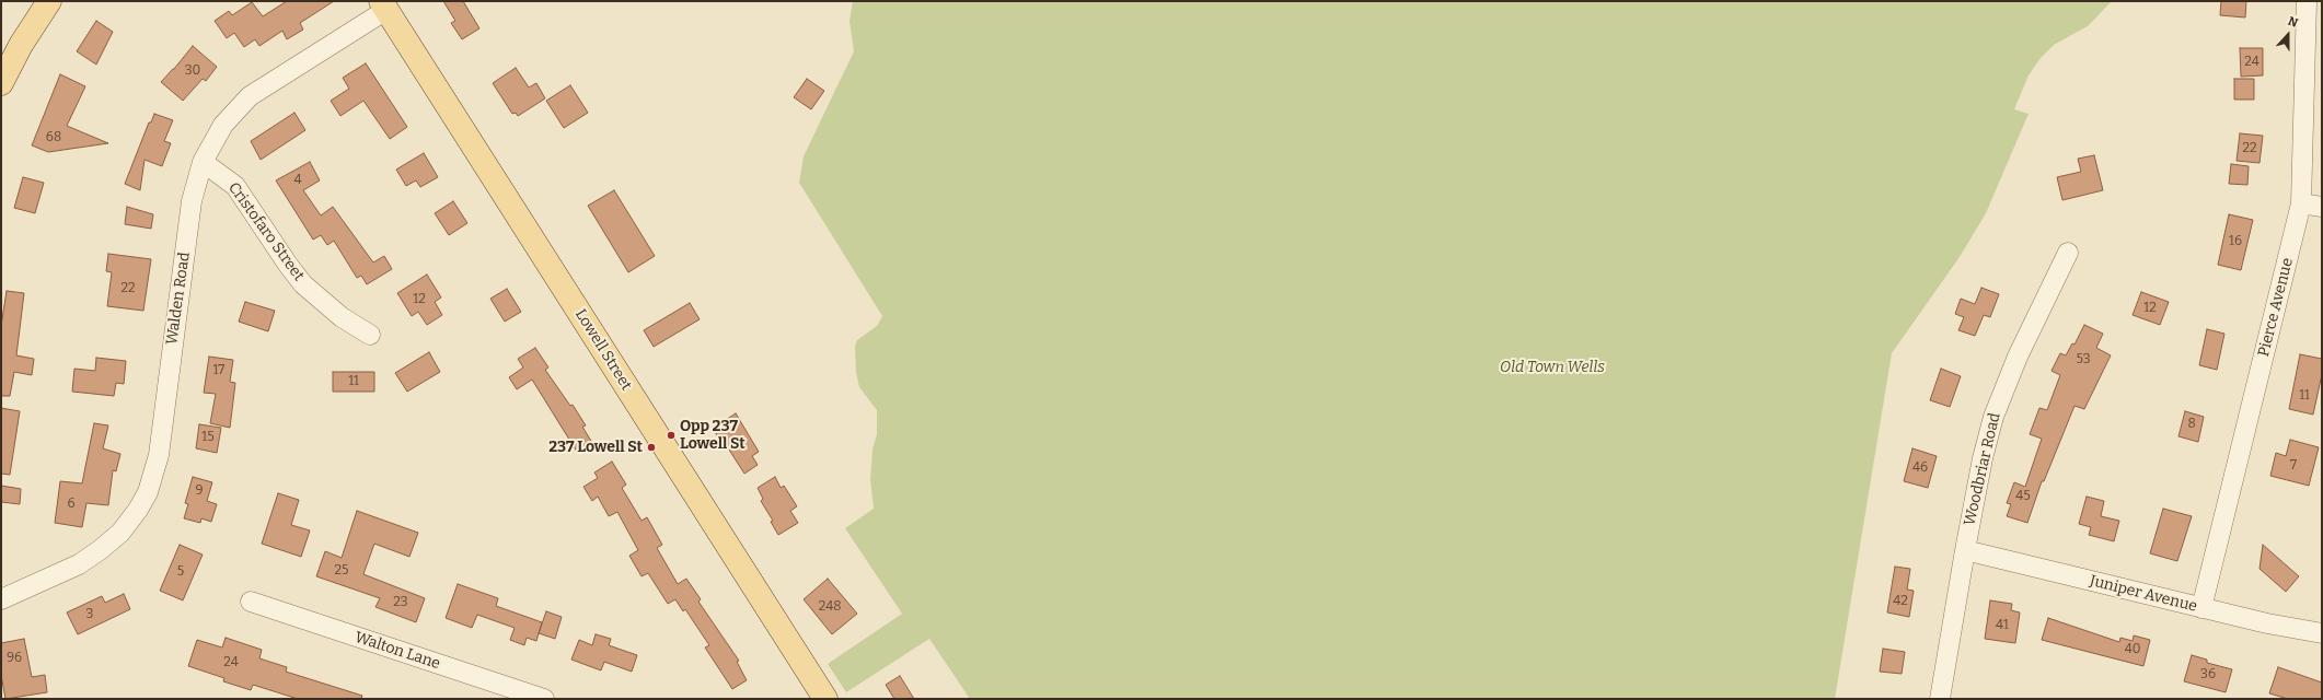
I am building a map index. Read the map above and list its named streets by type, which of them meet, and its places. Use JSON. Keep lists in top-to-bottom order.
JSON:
{
  "streets": {
    "main road": ["Lowell Street"],
    "street": [
      "Cristofaro Street",
      "Walden Road",
      "Pierce Avenue",
      "Woodbriar Road",
      "Juniper Avenue",
      "Walton Lane"
    ]
  },
  "crossings": [
    ["Cristofaro Street", "Walden Road"],
    ["Walden Road", "Lowell Street"],
    ["Pierce Avenue", "Juniper Avenue"],
    ["Woodbriar Road", "Juniper Avenue"]
  ],
  "parks": ["Old Town Wells"],
  "places": ["Opp 237 Lowell St", "237 Lowell St"],
  "house_numbers": [
    "24",
    "30",
    "68",
    "22",
    "4",
    "16",
    "22",
    "12",
    "12",
    "53",
    "17",
    "11",
    "11",
    "8",
    "15",
    "7",
    "46",
    "9",
    "45",
    "6",
    "25",
    "5",
    "42",
    "23",
    "248",
    "3",
    "41",
    "40",
    "96",
    "24",
    "36"
  ],
  "north": "top"
}
